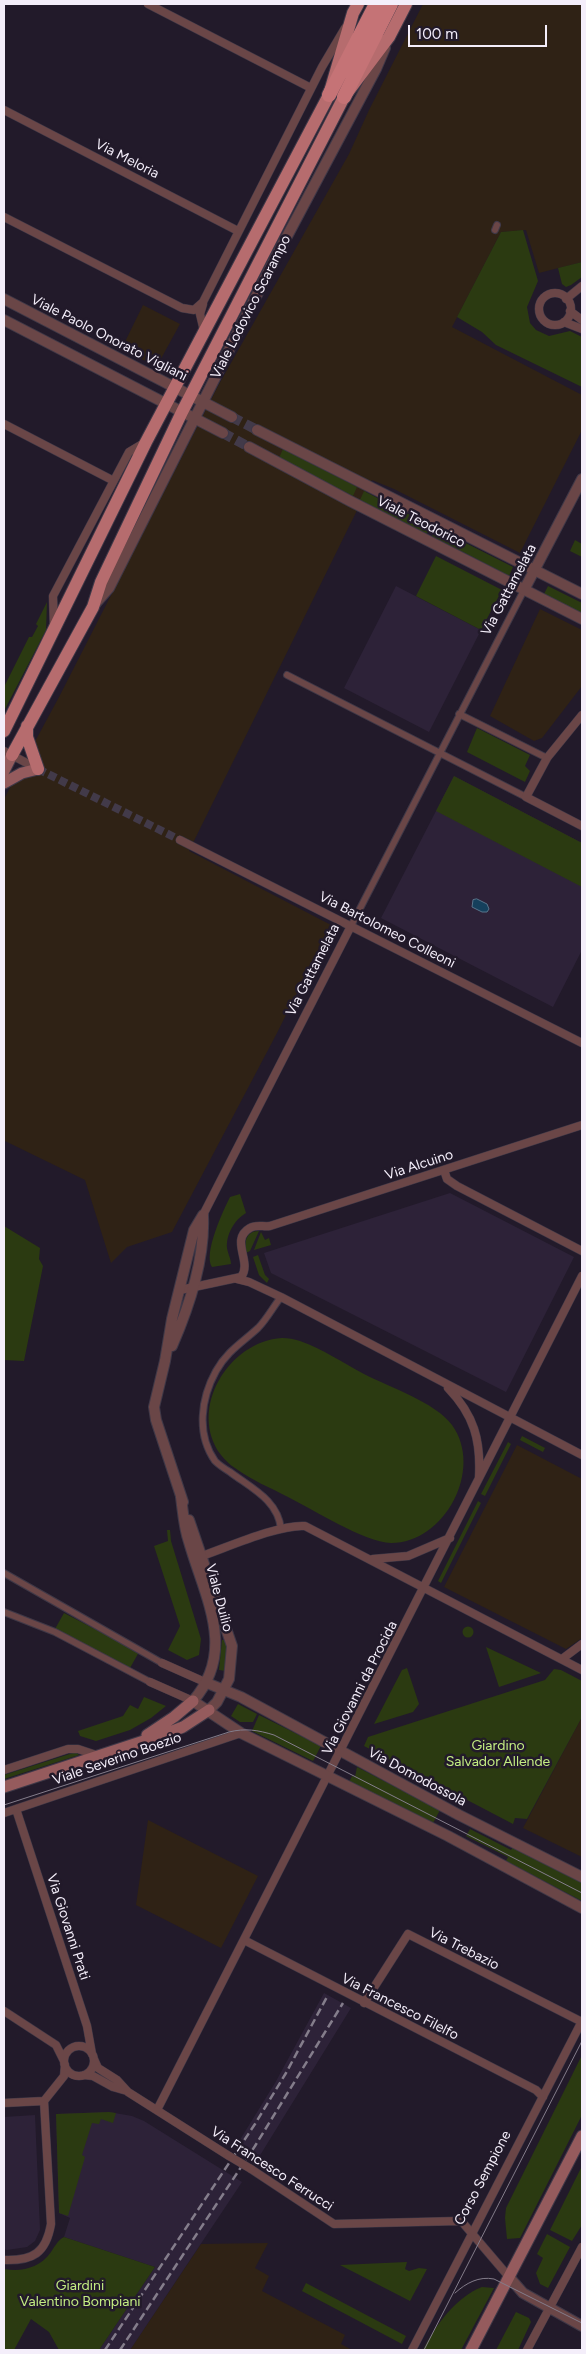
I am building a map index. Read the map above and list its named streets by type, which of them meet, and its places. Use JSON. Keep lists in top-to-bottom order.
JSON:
{
  "streets": {
    "highway": ["Viale Lodovico Scarampo"],
    "main road": ["Viale Severino Boezio"],
    "street": [
      "Via Meloria",
      "Viale Paolo Onorato Vigliani",
      "Viale Teodorico",
      "Via Gattamelata",
      "Via Bartolomeo Colleoni",
      "Via Alcuino",
      "Viale Duilio",
      "Via Giovanni da Procida",
      "Via Domodossola",
      "Via Giovanni Prati",
      "Via Trebazio",
      "Via Francesco Filelfo",
      "Via Francesco Ferrucci",
      "Corso Sempione"
    ]
  },
  "crossings": [
    ["Viale Lodovico Scarampo", "Viale Paolo Onorato Vigliani"],
    ["Viale Teodorico", "Via Gattamelata"],
    ["Via Gattamelata", "Via Bartolomeo Colleoni"],
    ["Via Gattamelata", "Viale Duilio"],
    ["Viale Duilio", "Viale Severino Boezio"],
    ["Viale Duilio", "Via Domodossola"],
    ["Via Giovanni da Procida", "Via Domodossola"],
    ["Via Giovanni da Procida", "Via Francesco Filelfo"],
    ["Via Giovanni da Procida", "Via Francesco Ferrucci"],
    ["Viale Severino Boezio", "Via Giovanni Prati"],
    ["Via Giovanni Prati", "Via Francesco Ferrucci"],
    ["Via Trebazio", "Via Francesco Filelfo"],
    ["Via Trebazio", "Corso Sempione"],
    ["Via Francesco Filelfo", "Corso Sempione"],
    ["Via Francesco Ferrucci", "Corso Sempione"]
  ],
  "parks": ["Giardino Salvador Allende", "Giardini Valentino Bompiani"],
  "scale_bar": "100 m"
}
